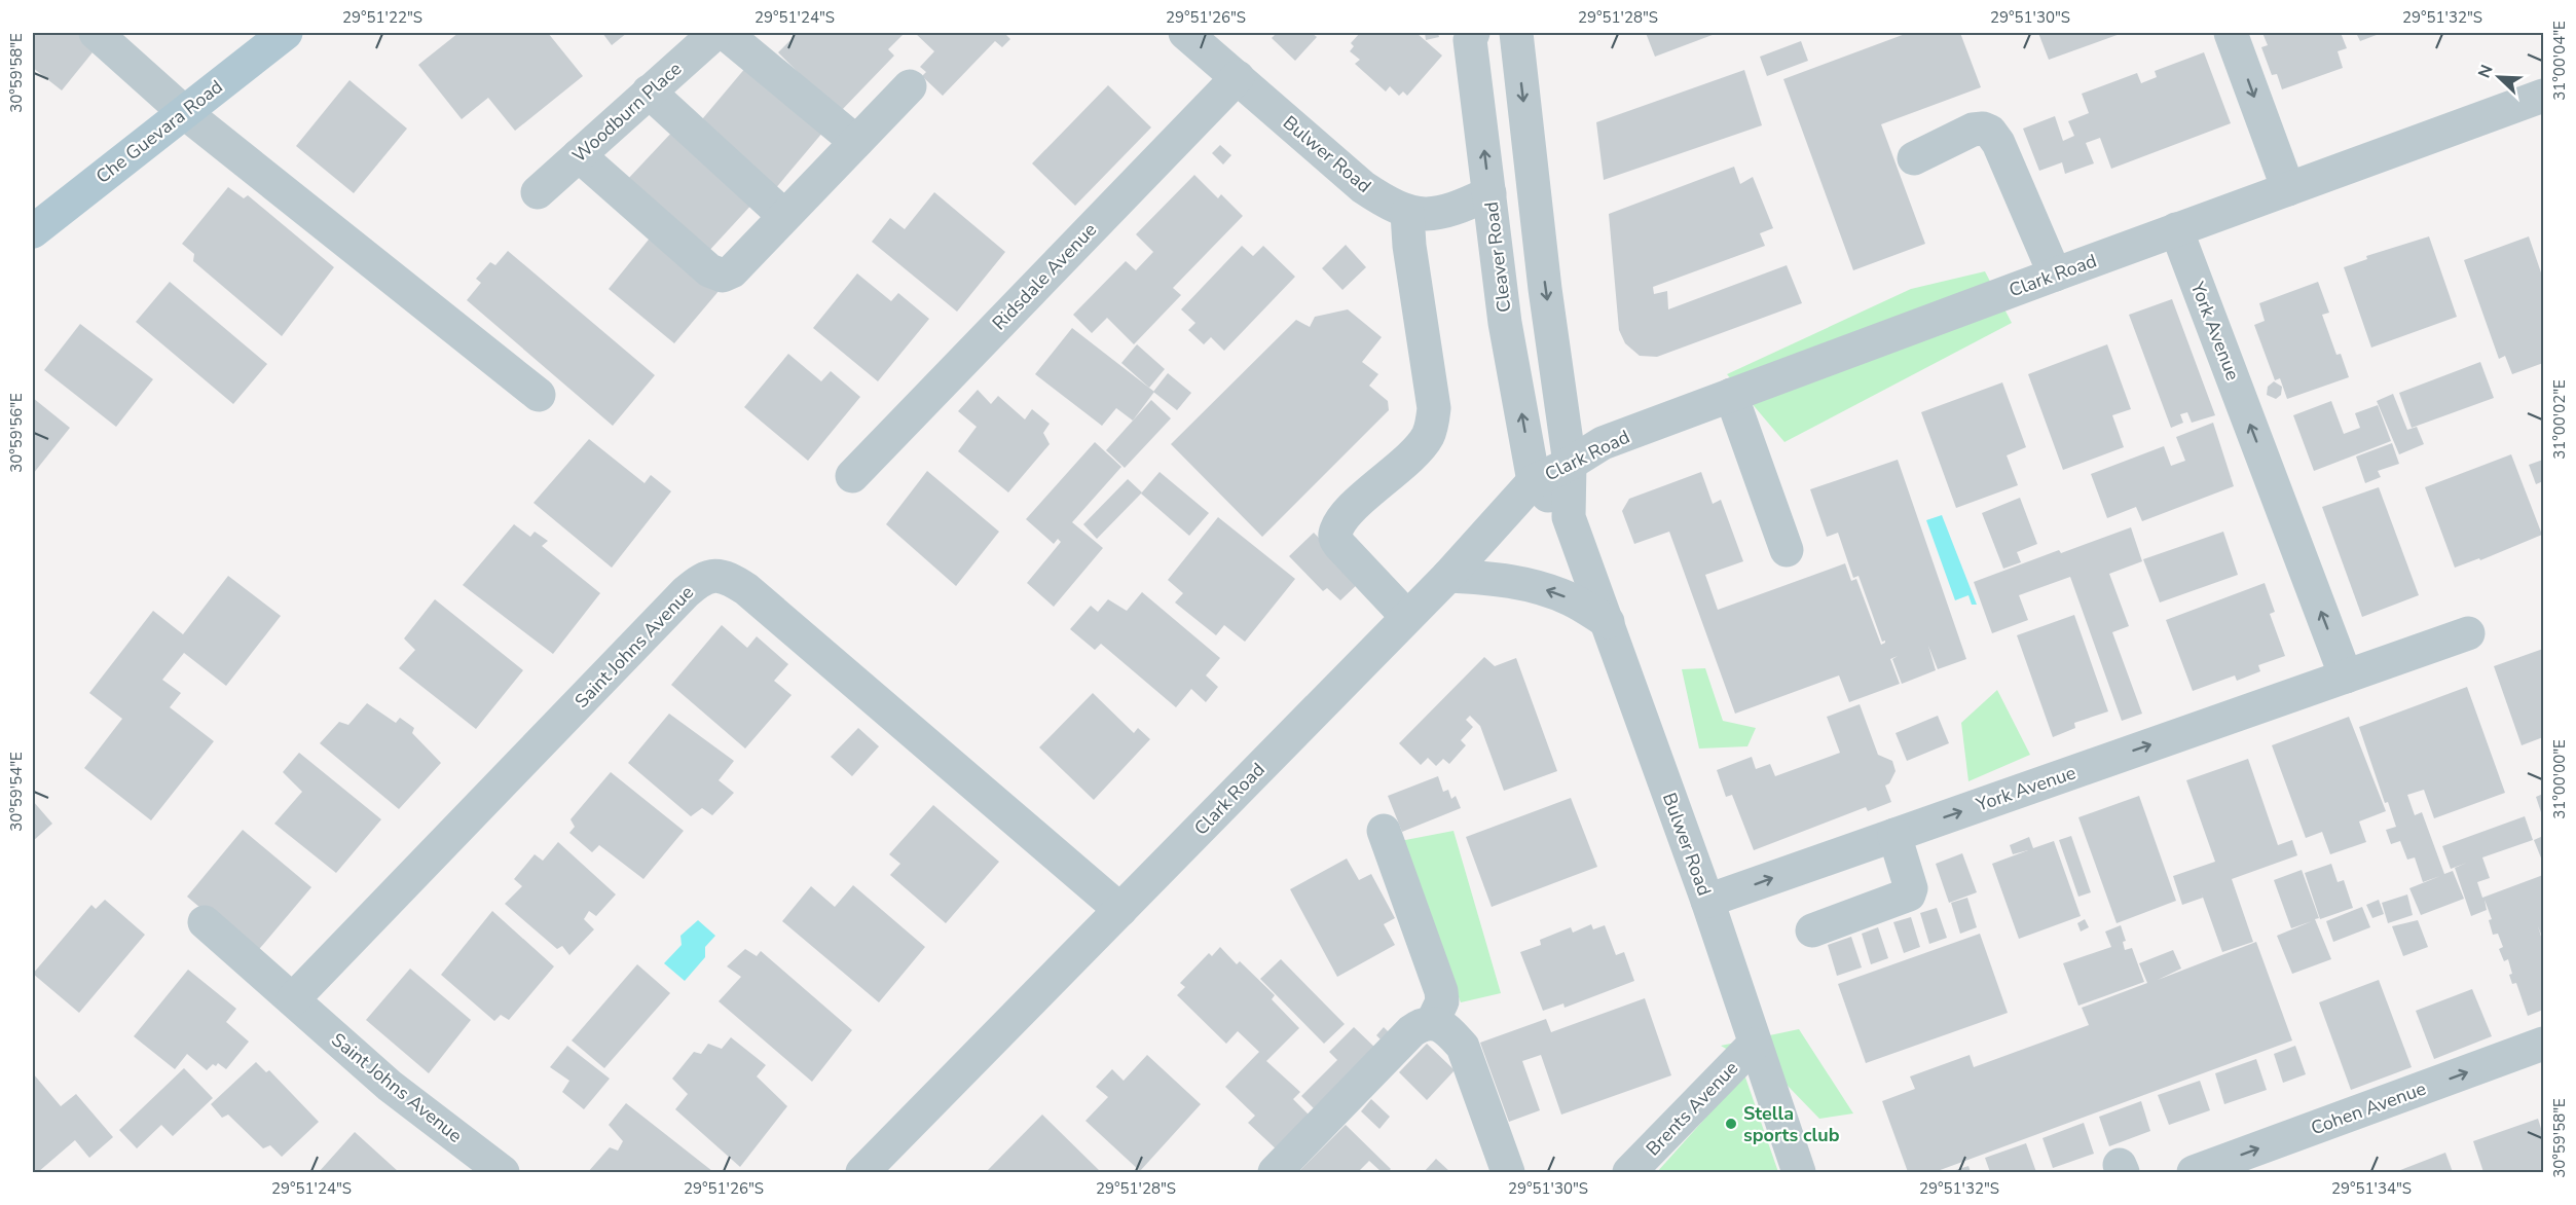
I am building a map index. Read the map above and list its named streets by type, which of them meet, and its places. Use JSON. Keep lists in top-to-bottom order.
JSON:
{
  "streets": {
    "main road": ["Che Guevara Road"],
    "street": [
      "Woodburn Place",
      "Bulwer Road",
      "Cleaver Road",
      "Clark Road",
      "Ridsdale Avenue",
      "York Avenue",
      "Saint Johns Avenue",
      "Brents Avenue",
      "Cohen Avenue"
    ]
  },
  "crossings": [
    ["Bulwer Road", "Cleaver Road"],
    ["Bulwer Road", "Clark Road"],
    ["Bulwer Road", "Ridsdale Avenue"],
    ["Bulwer Road", "York Avenue"],
    ["Bulwer Road", "Brents Avenue"],
    ["Cleaver Road", "Clark Road"],
    ["Clark Road", "York Avenue"],
    ["Clark Road", "Saint Johns Avenue"]
  ],
  "one_way": ["Cohen Avenue"],
  "places": ["Stella sports club"],
  "north": "top left",
  "coordinates": [
    "29°51'22\"S",
    "29°51'24\"S",
    "29°51'26\"S",
    "29°51'28\"S",
    "29°51'30\"S",
    "29°51'32\"S",
    "31°00'04\"E",
    "30°59'58\"E",
    "31°00'02\"E",
    "30°59'56\"E",
    "31°00'00\"E",
    "30°59'54\"E",
    "29°51'34\"S"
  ]
}
